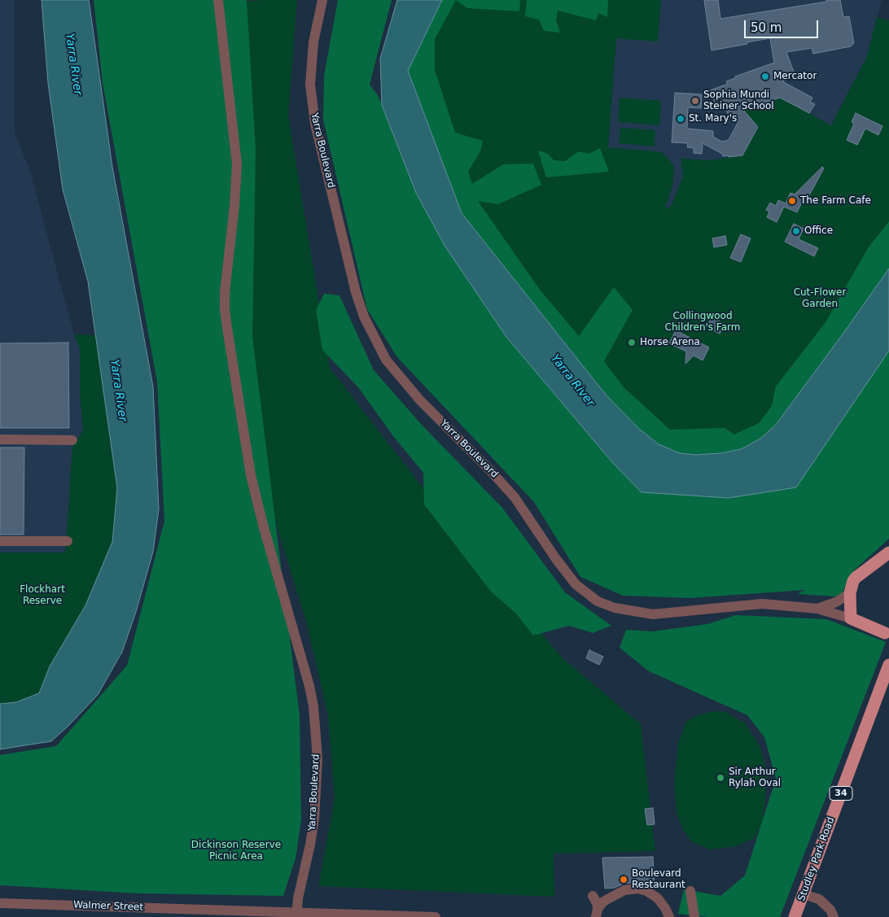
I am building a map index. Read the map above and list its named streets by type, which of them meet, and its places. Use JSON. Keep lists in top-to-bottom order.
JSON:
{
  "streets": {
    "main road": ["Yarra Boulevard", "34", "Studley Park Road"],
    "street": ["Walmer Street"]
  },
  "crossings": [
    ["Yarra Boulevard", "Walmer Street"]
  ],
  "water": ["Yarra River"],
  "parks": [
    "Cut-Flower Garden",
    "Collingwood Children's Farm",
    "Flockhart Reserve",
    "Dickinson Reserve Picnic Area"
  ],
  "places": [
    "Mercator",
    "Sophia Mundi Steiner School",
    "St. Mary's",
    "The Farm Cafe",
    "Office",
    "Horse Arena",
    "Sir Arthur Rylah Oval",
    "Boulevard Restaurant"
  ],
  "scale_bar": "50 m"
}
